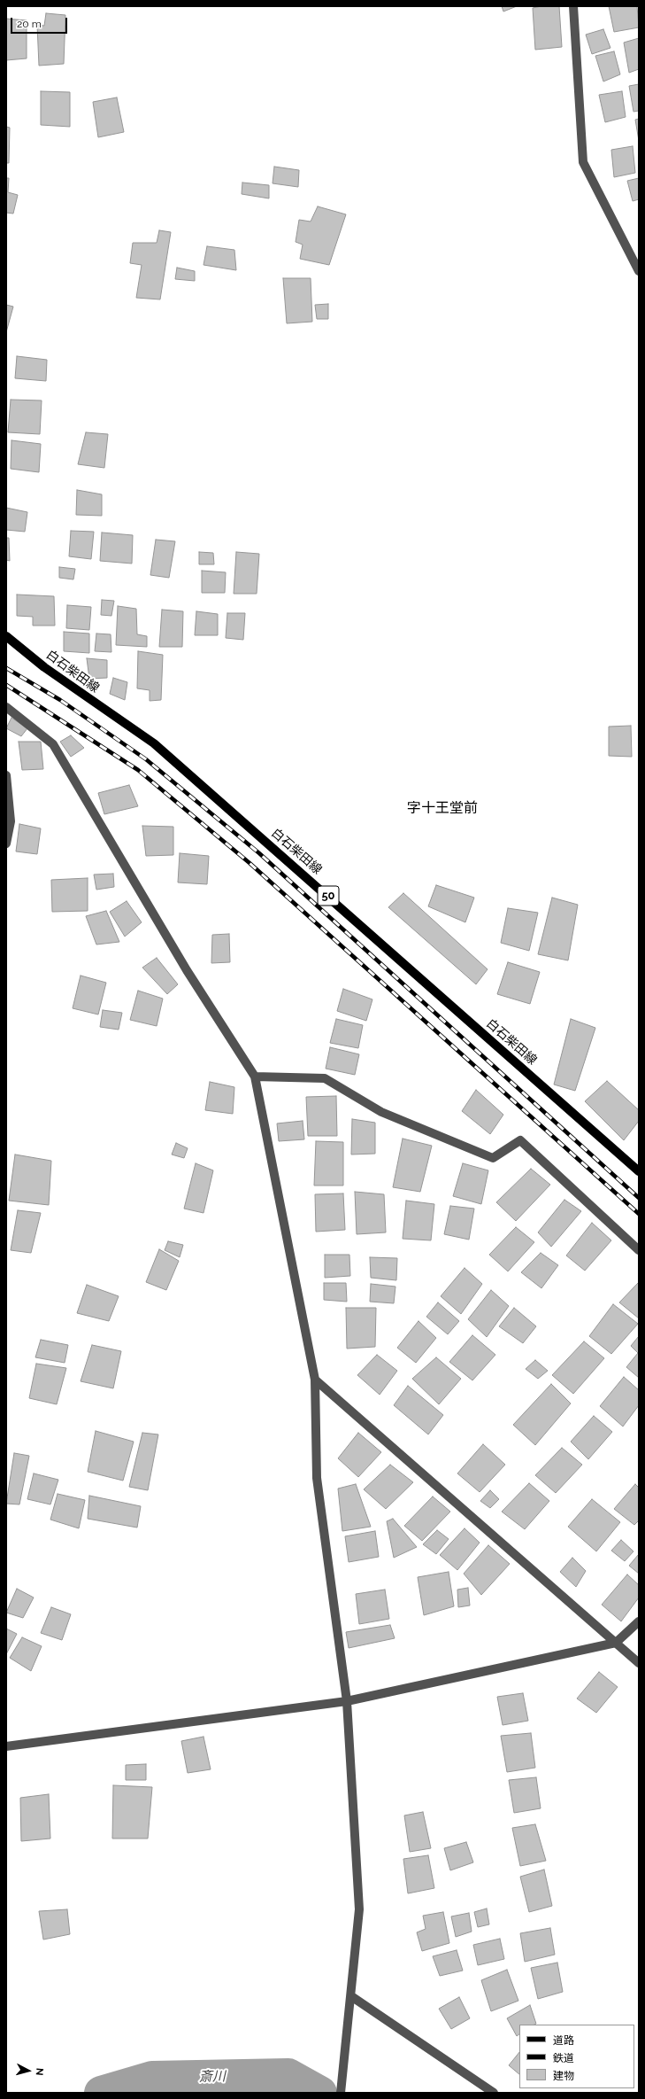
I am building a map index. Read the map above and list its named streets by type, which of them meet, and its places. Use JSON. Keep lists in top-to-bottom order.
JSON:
{
  "streets": {
    "main road": ["白石柴田線", "50"]
  },
  "districts": ["字十王堂前"],
  "water": ["斎川"],
  "legend": ["道路", "鉄道", "建物"],
  "scale_bar": "20 m",
  "north": "right"
}
